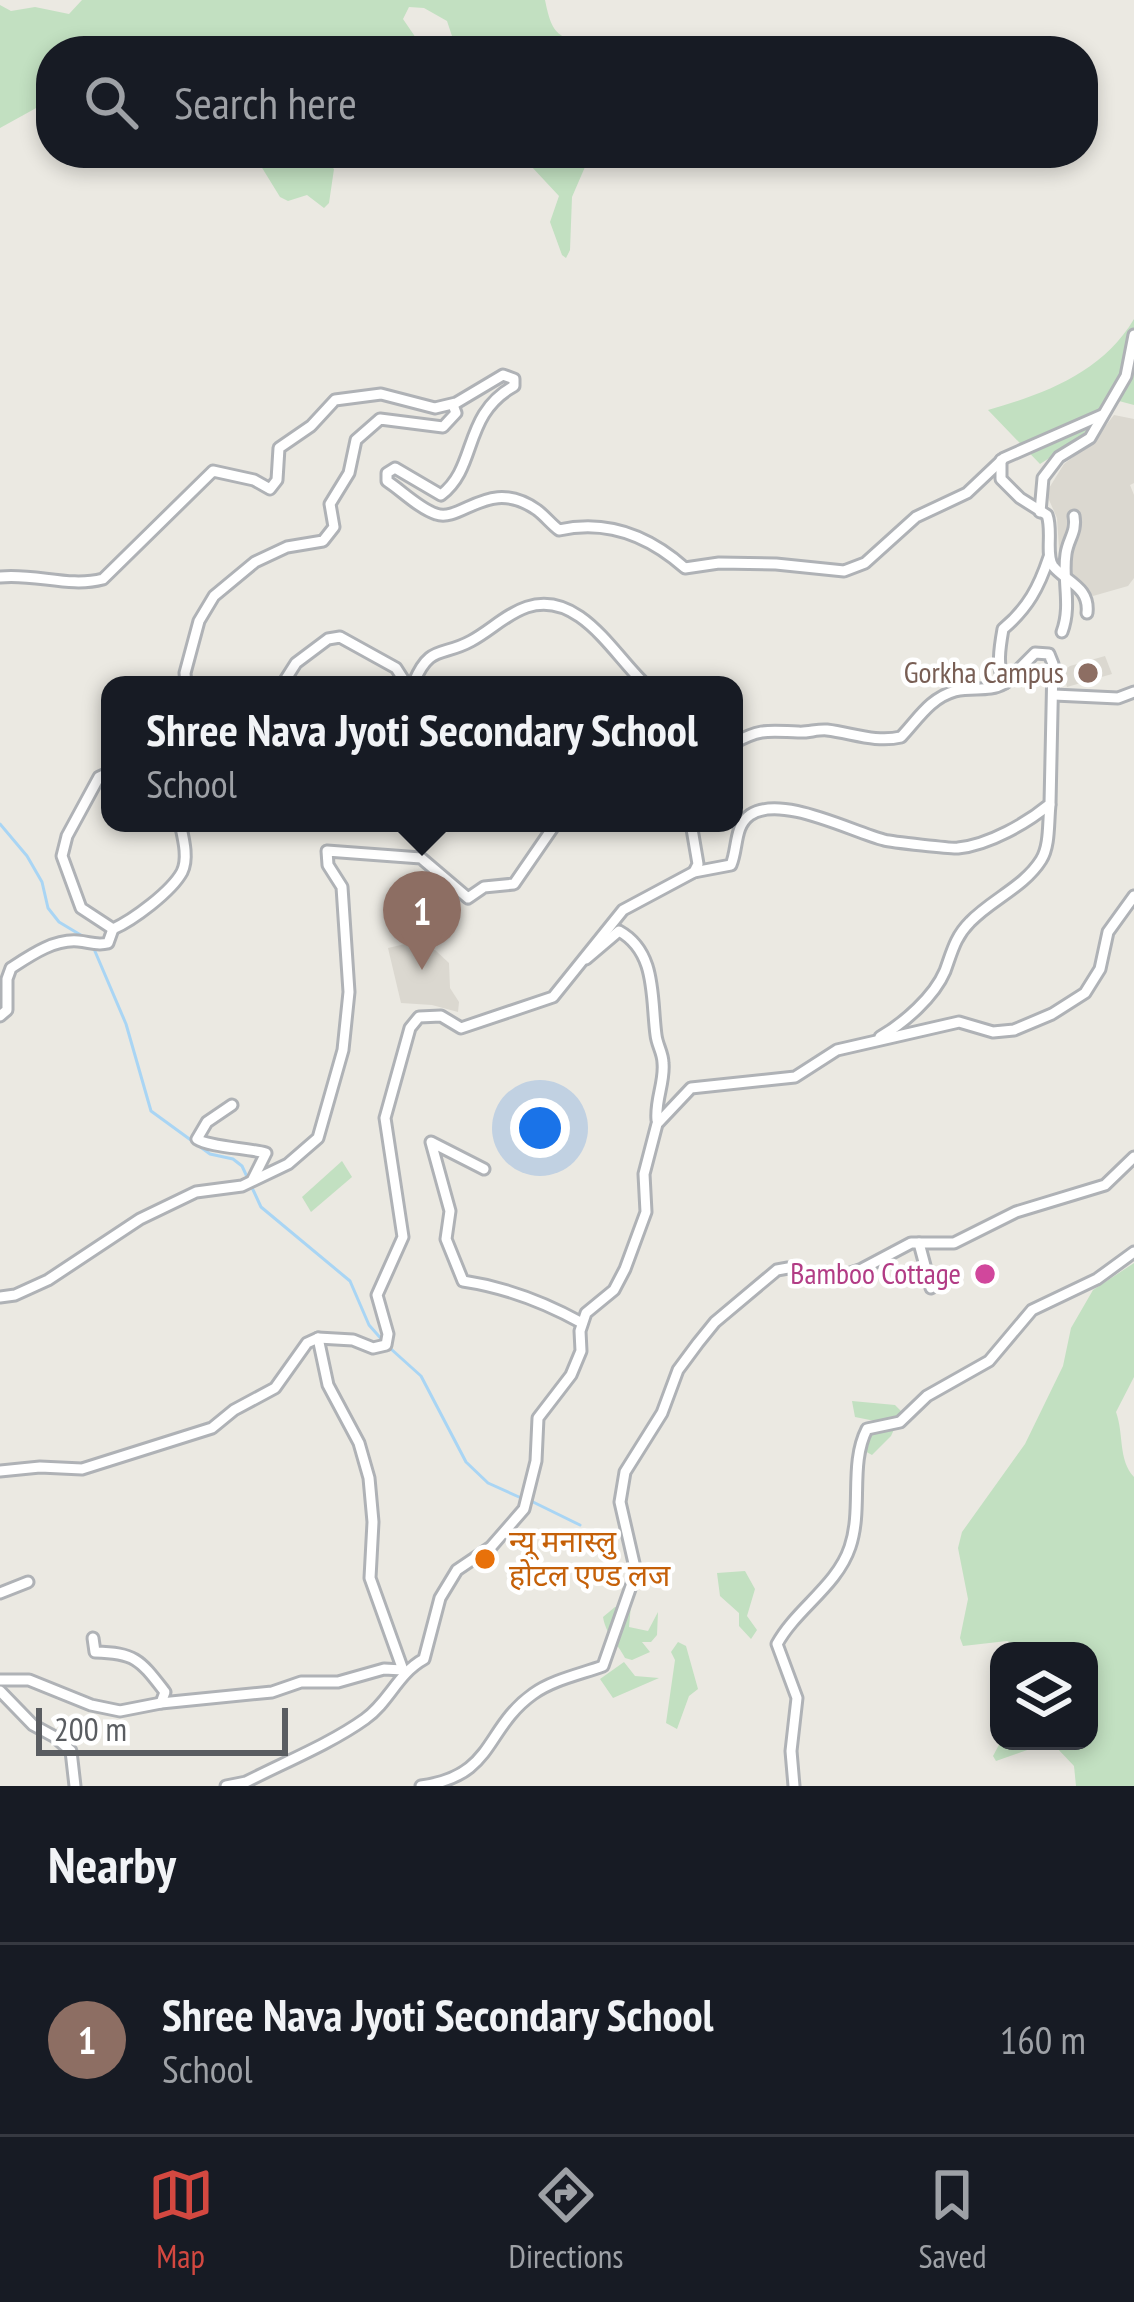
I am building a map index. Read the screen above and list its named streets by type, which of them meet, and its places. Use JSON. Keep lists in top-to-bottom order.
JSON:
{
  "places": ["Gorkha Campus", "Bamboo Cottage", "न्यू मनास्लु होटल एण्ड लज"],
  "scale_bar": "200 m",
  "page": {
    "search": "Search here",
    "popup": ["Shree Nava Jyoti Secondary School", "School"],
    "pins": "1",
    "scale": "200 m",
    "heading": "Nearby",
    "list": [
      {
        "mark": "1",
        "name": "Shree Nava Jyoti Secondary School",
        "note": "School",
        "value": "160 m"
      }
    ],
    "nav": ["Map", "Directions", "Saved"]
  }
}
